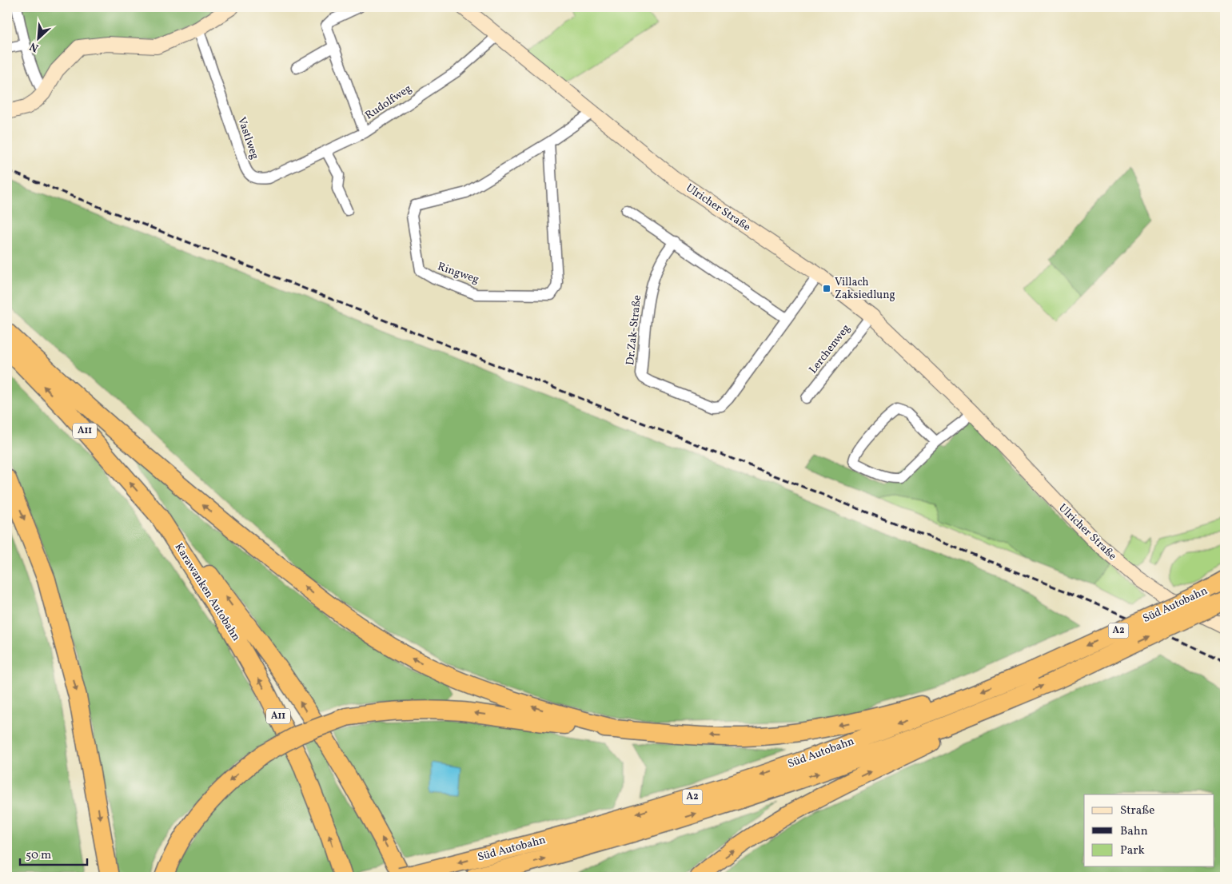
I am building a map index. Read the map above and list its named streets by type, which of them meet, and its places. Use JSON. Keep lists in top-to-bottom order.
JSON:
{
  "streets": {
    "highway": [
      "A11",
      "Karawanken Autobahn",
      "Süd Autobahn",
      "A2"
    ],
    "street": [
      "Rudolfweg",
      "Vastlweg",
      "Ulricher Straße",
      "Ringweg",
      "Dr.Zak-Straße",
      "Lerchenweg"
    ]
  },
  "crossings": [
    ["Rudolfweg", "Vastlweg"],
    ["Rudolfweg", "Ulricher Straße"],
    ["Ulricher Straße", "Ringweg"],
    ["Ulricher Straße", "Dr.Zak-Straße"],
    ["Ulricher Straße", "Lerchenweg"]
  ],
  "places": {
    "transit": ["Villach Zaksiedlung"]
  },
  "legend": ["Straße", "Bahn", "Park"],
  "scale_bar": "50 m",
  "north": "bottom left"
}
